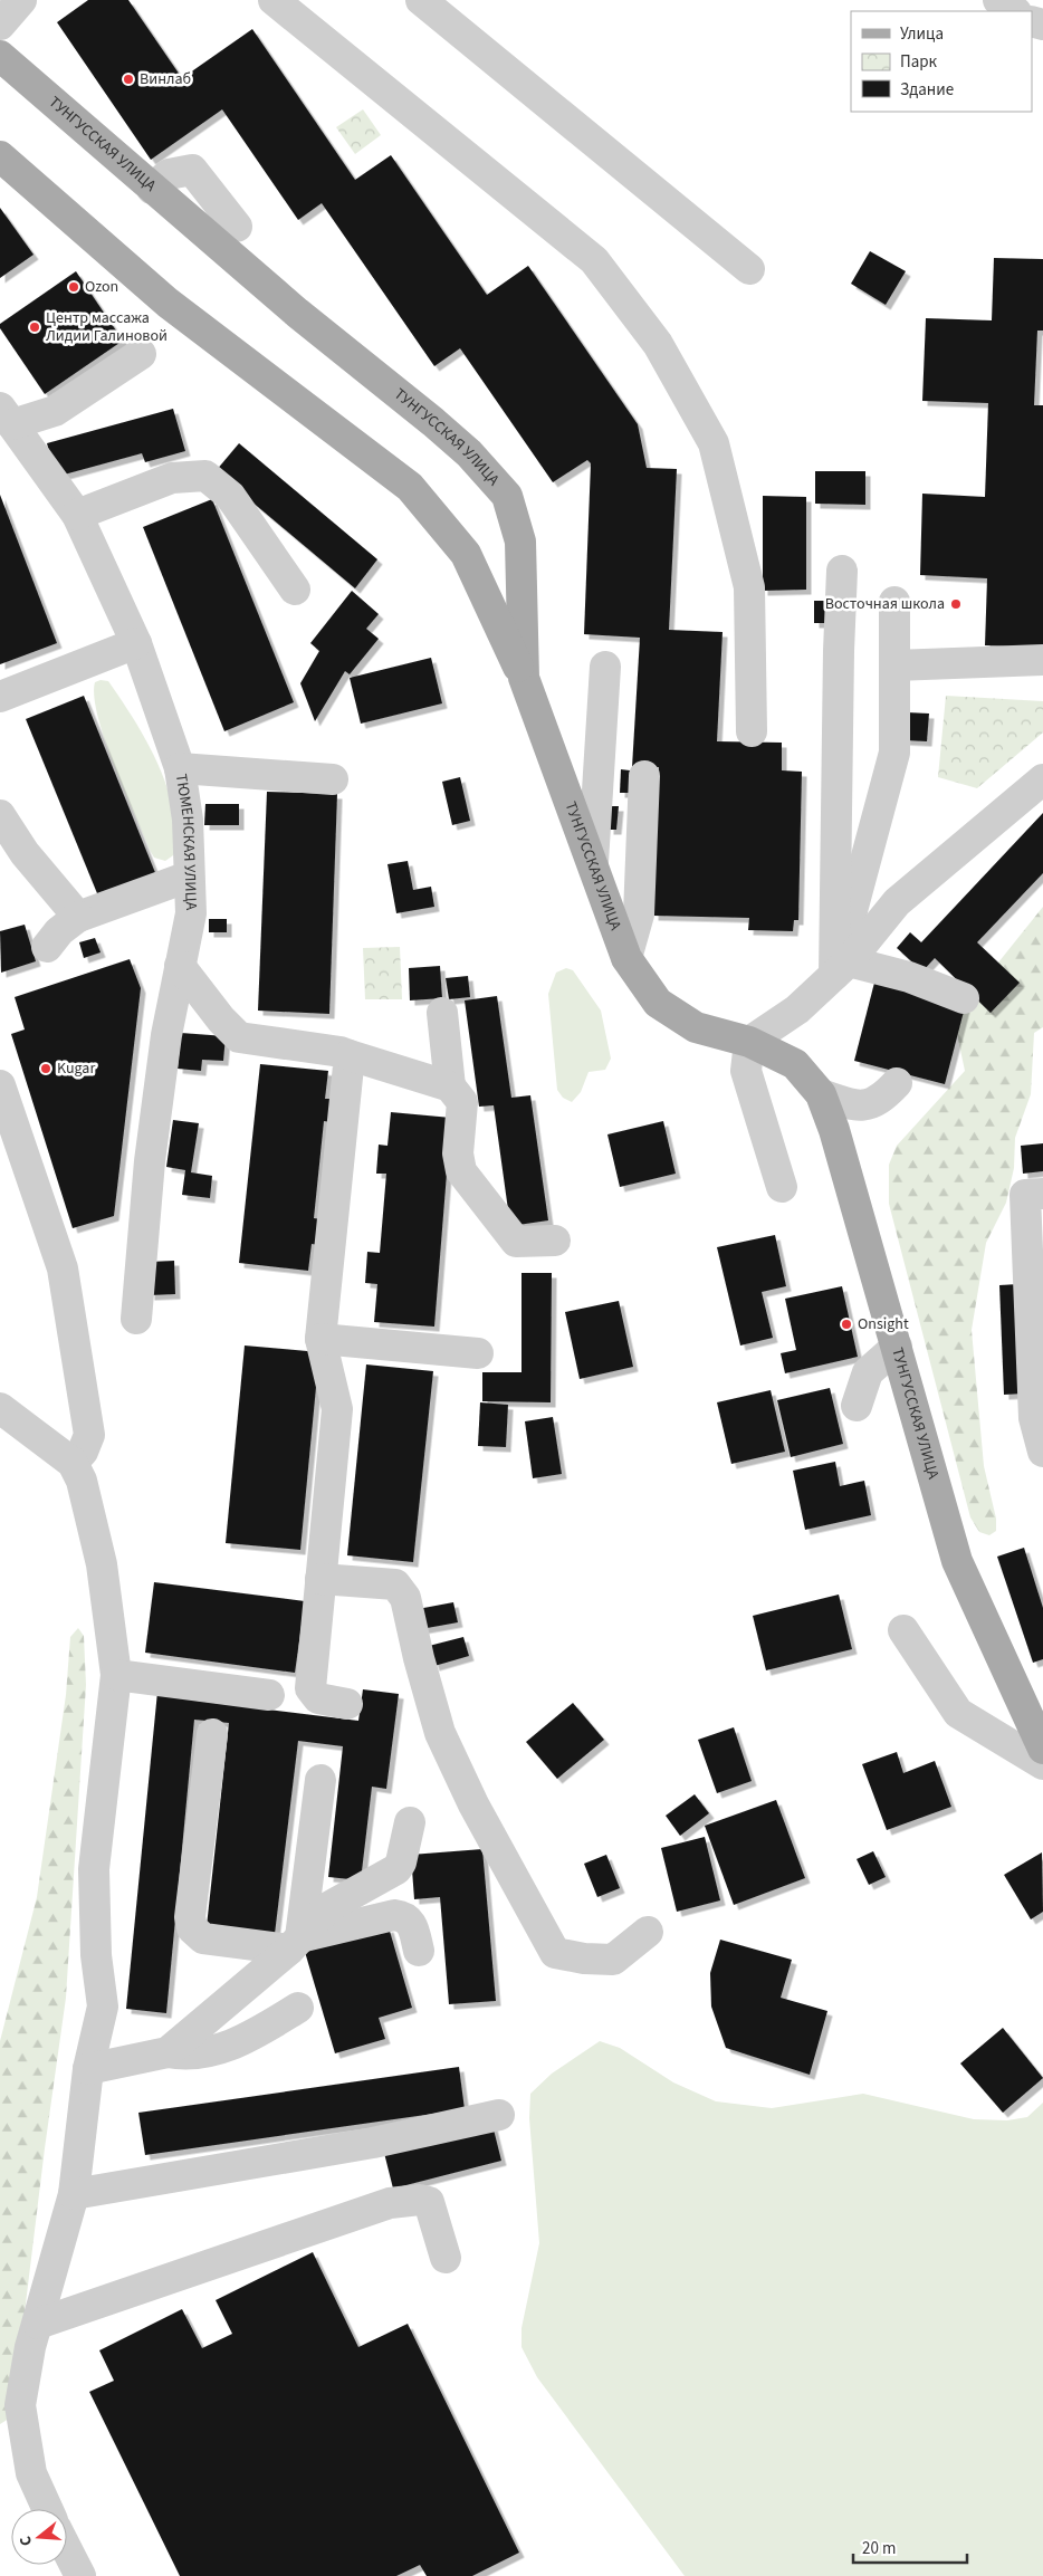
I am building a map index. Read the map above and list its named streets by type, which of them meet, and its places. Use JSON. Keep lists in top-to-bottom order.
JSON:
{
  "streets": {
    "main road": ["ТУНГУССКАЯ УЛИЦА"],
    "lane": ["ТЮМЕНСКАЯ УЛИЦА"]
  },
  "places": [
    "Винлаб",
    "Ozon",
    "Центр массажа Лидии Галиновой",
    "Восточная школа",
    "Kugar",
    "Onsight"
  ],
  "legend": ["Улица", "Парк", "Здание"],
  "scale_bar": "20 m",
  "north": "left"
}
